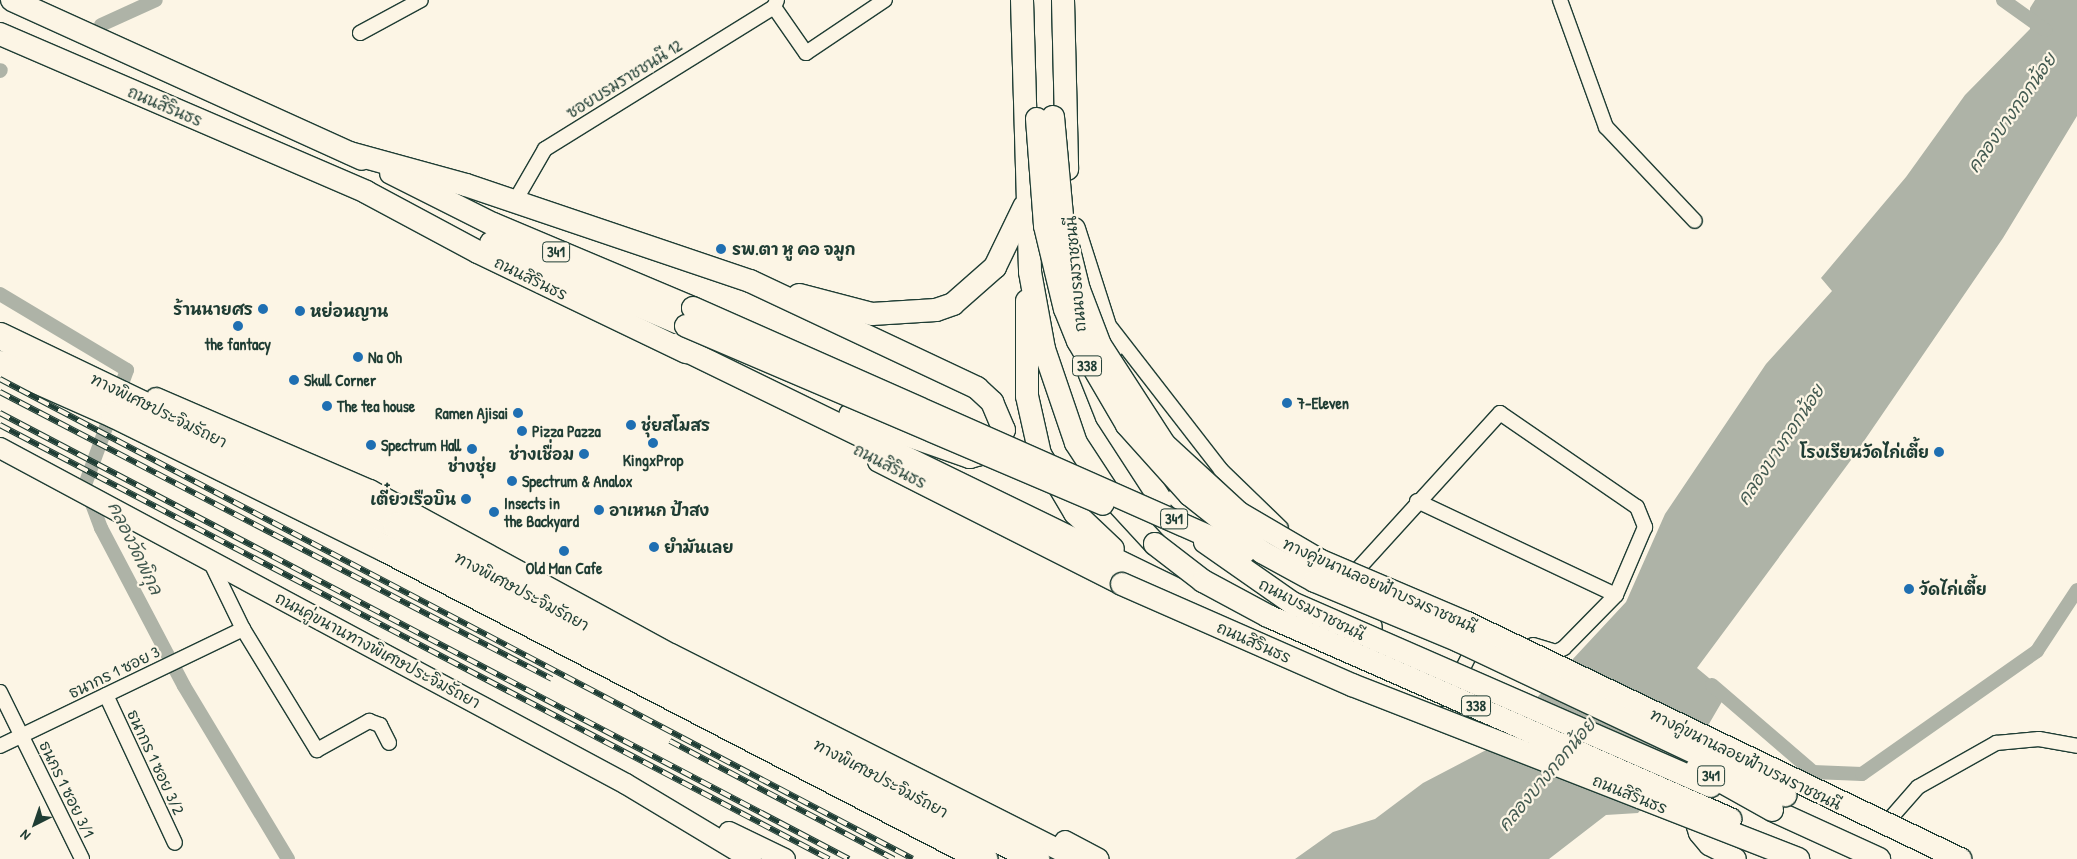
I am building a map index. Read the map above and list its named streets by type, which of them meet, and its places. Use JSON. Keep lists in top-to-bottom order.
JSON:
{
  "streets": {
    "highway": ["ทางพิเศษประจิมรัถยา"],
    "main road": [
      "ถนนสิรินธร",
      "341",
      "ถนนบรมราชชนนี",
      "338",
      "ทางคู่ขนานลอยฟ้าบรมราชชนนี",
      "ถนนคู่ขนานทางพิเศษประจิมรัถยา"
    ],
    "street": [
      "ซอยบรมราชชนนี 12",
      "ธนากร 1 ซอย 3",
      "ธนากร 1 ซอย 3/2",
      "ธนกร 1 ซอย 3/1"
    ]
  },
  "crossings": [
    ["ถนนสิรินธร", "ถนนบรมราชชนนี"],
    ["ธนากร 1 ซอย 3", "ธนากร 1 ซอย 3/2"],
    ["ธนากร 1 ซอย 3", "ธนกร 1 ซอย 3/1"]
  ],
  "water": ["คลองบางกอกน้อย", "คลองวัดพิกุล"],
  "places": [
    "รพ.ตา หู คอ จมูก",
    "ร้านนายศร",
    "หย่อนญาน",
    "the fantacy",
    "Na Oh",
    "Skull Corner",
    "7-Eleven",
    "The tea house",
    "Ramen Ajisai",
    "ชุ่ยสโมสร",
    "Pizza Pazza",
    "KingxProp",
    "Spectrum Hall",
    "ช่างชุ่ย",
    "โรงเรียนวัดไก่เตี้ย",
    "ช่างเชื่อม",
    "Spectrum & Analox",
    "เตี๋ยวเรือบิน",
    "อาเหนก ป้าสง",
    "Insects in the Backyard",
    "ยำมันเลย",
    "Old Man Cafe",
    "วัดไก่เตี้ย"
  ],
  "north": "bottom left"
}
